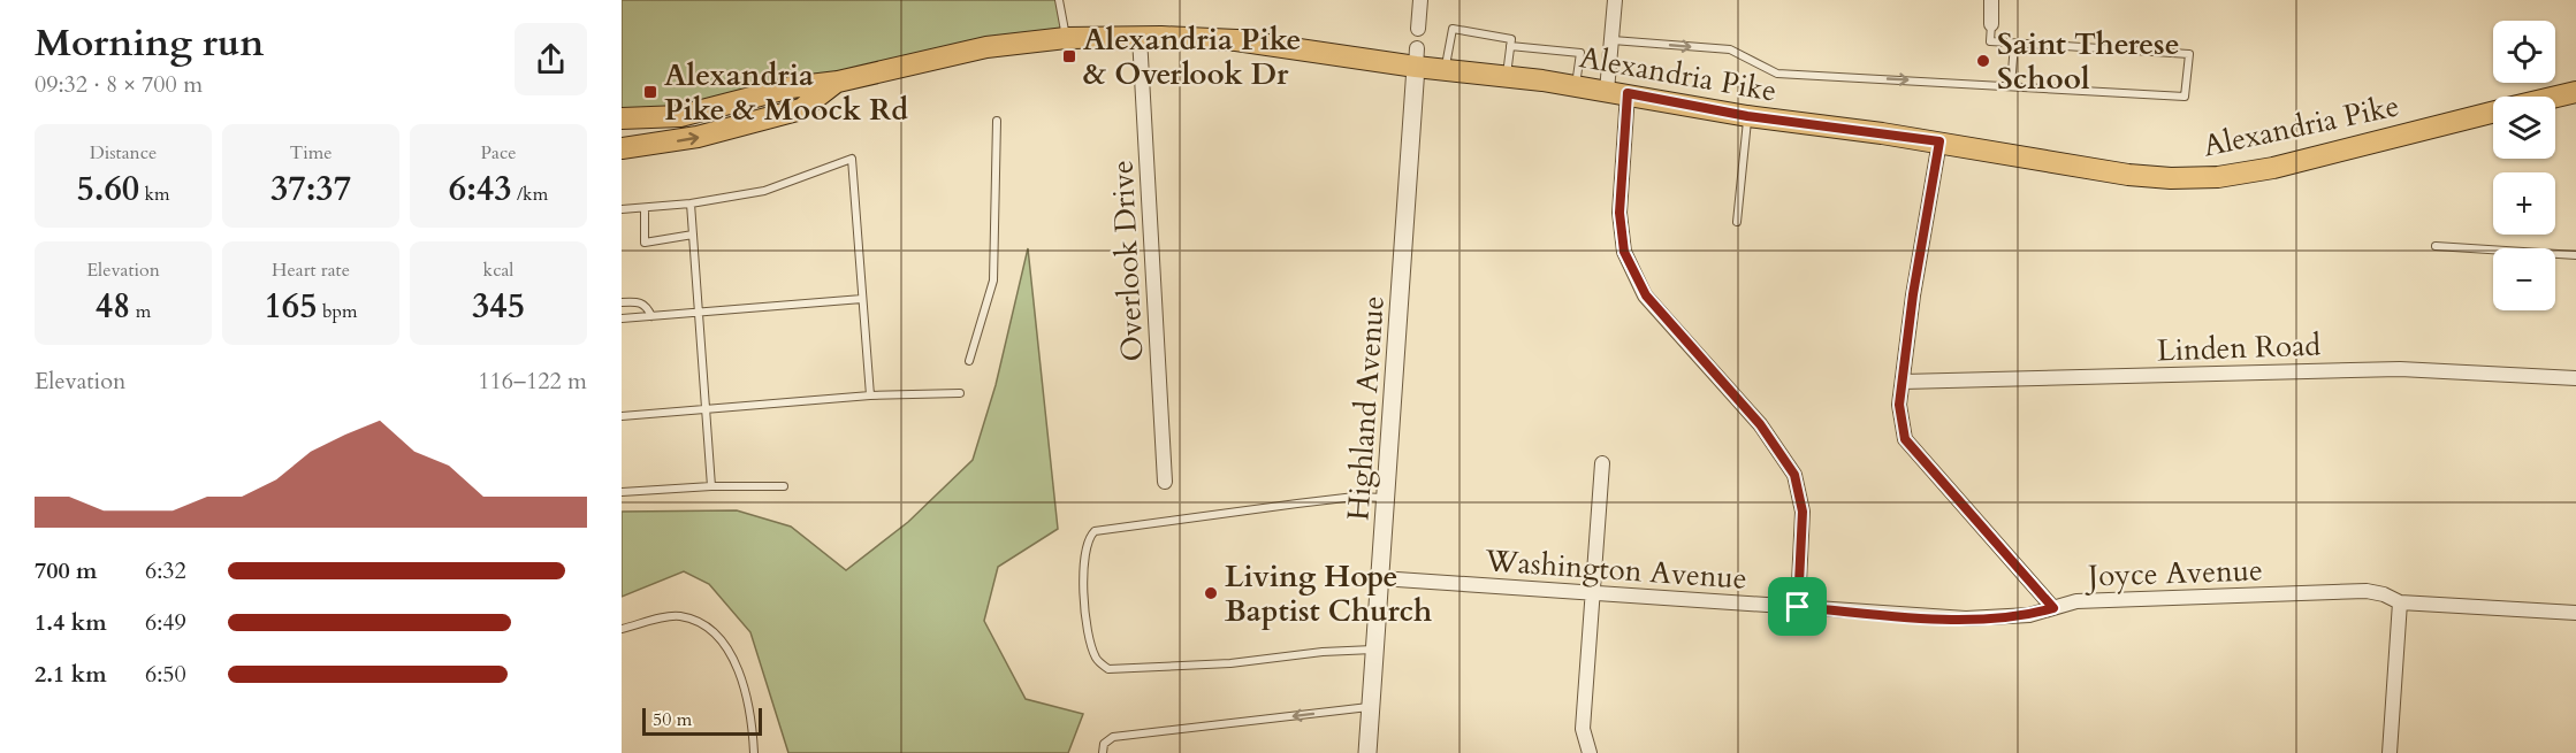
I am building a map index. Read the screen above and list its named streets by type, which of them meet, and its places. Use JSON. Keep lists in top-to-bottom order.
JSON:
{
  "streets": {
    "main road": ["Alexandria Pike"],
    "street": [
      "Overlook Drive",
      "Linden Road",
      "Highland Avenue",
      "Washington Avenue",
      "Joyce Avenue"
    ]
  },
  "crossings": [
    ["Alexandria Pike", "Overlook Drive"],
    ["Alexandria Pike", "Highland Avenue"],
    ["Alexandria Pike", "Joyce Avenue"],
    ["Linden Road", "Joyce Avenue"],
    ["Highland Avenue", "Washington Avenue"],
    ["Washington Avenue", "Joyce Avenue"]
  ],
  "places": {
    "transit": ["Alexandria Pike & Overlook Dr", "Alexandria Pike & Moock Rd"],
    "other": ["Saint Therese School", "Living Hope Baptist Church"]
  },
  "scale_bar": "50 m",
  "page": {
    "heading": ["Morning run", "09:32 · 8 × 700 m"],
    "map_buttons": ["+", "−"],
    "stats": [
      ["Distance", "5.60 km"],
      ["Time", "37:37"],
      ["Pace", "6:43 /km"],
      ["Elevation", "48 m"],
      ["Heart rate", "165 bpm"],
      ["kcal", "345"]
    ],
    "chart": ["Elevation", "116–122 m"],
    "list": [
      {
        "name": "700 m",
        "note": "6:32"
      },
      {
        "name": "1.4 km",
        "note": "6:49"
      },
      {
        "name": "2.1 km",
        "note": "6:50"
      }
    ],
    "scale": "50 m"
  }
}
